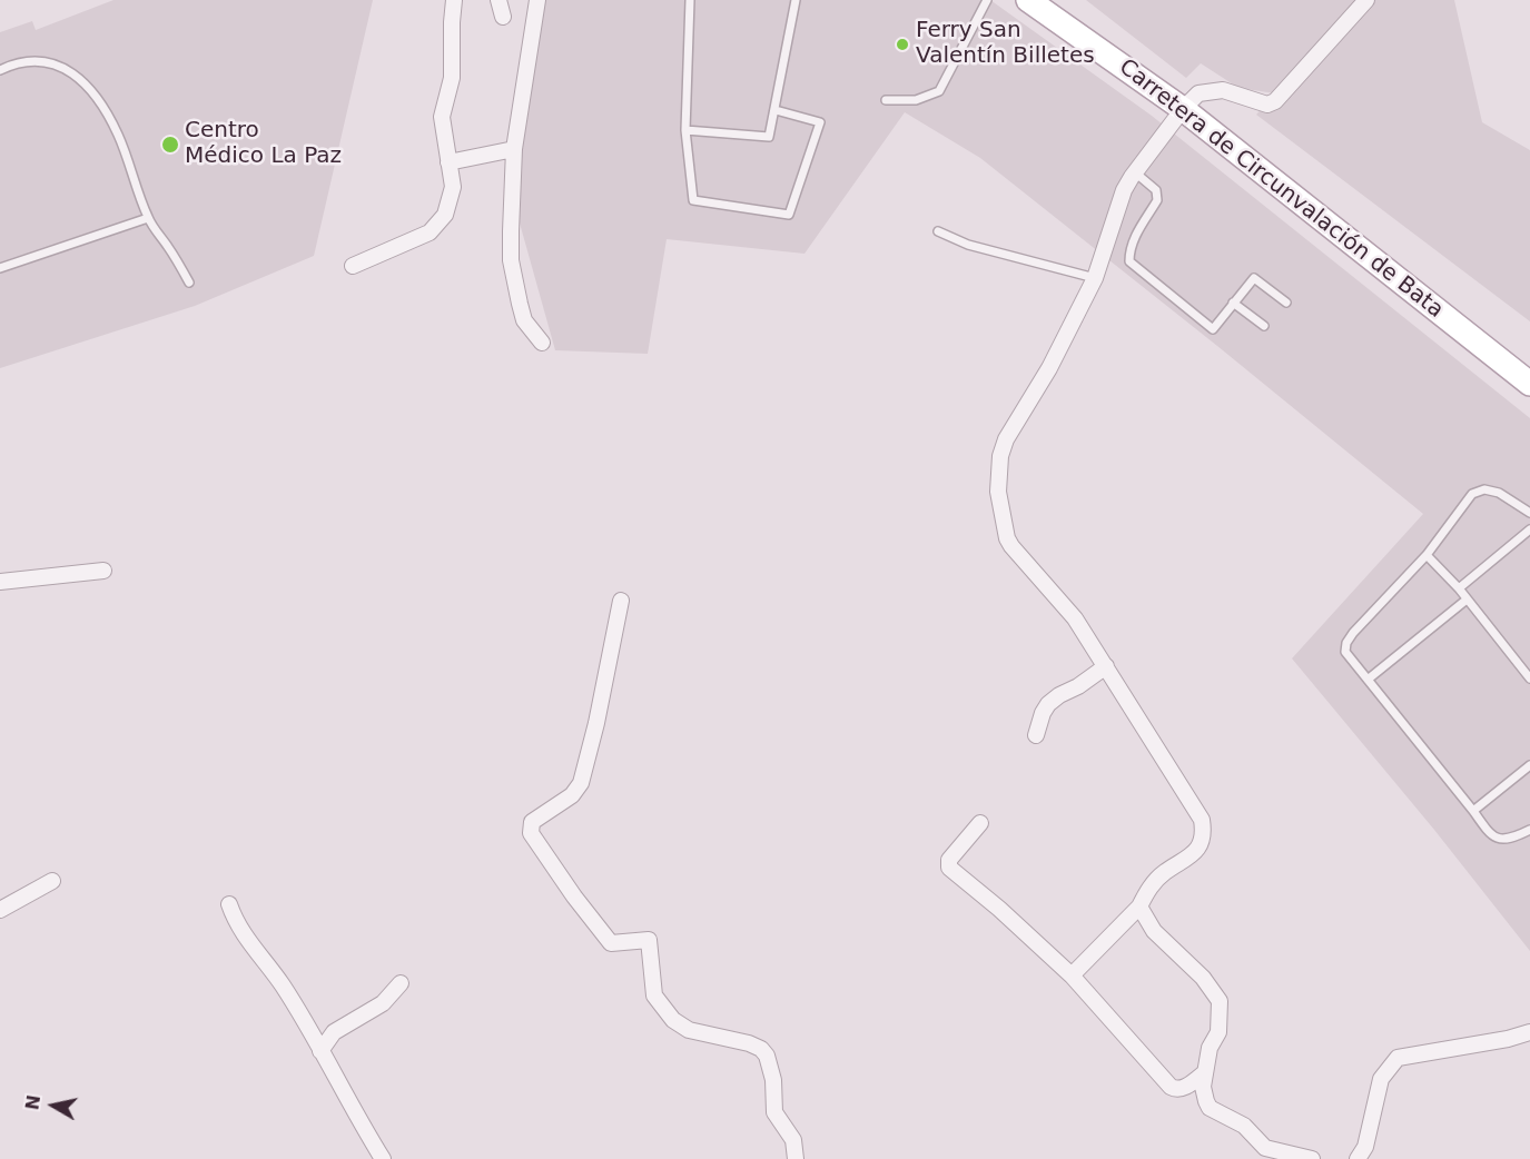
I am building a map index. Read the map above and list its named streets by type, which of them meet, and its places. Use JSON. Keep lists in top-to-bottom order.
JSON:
{
  "streets": {
    "main road": ["Carretera de Circunvalación de Bata"]
  },
  "places": ["Ferry San Valentín Billetes", "Centro Médico La Paz"],
  "north": "left"
}
